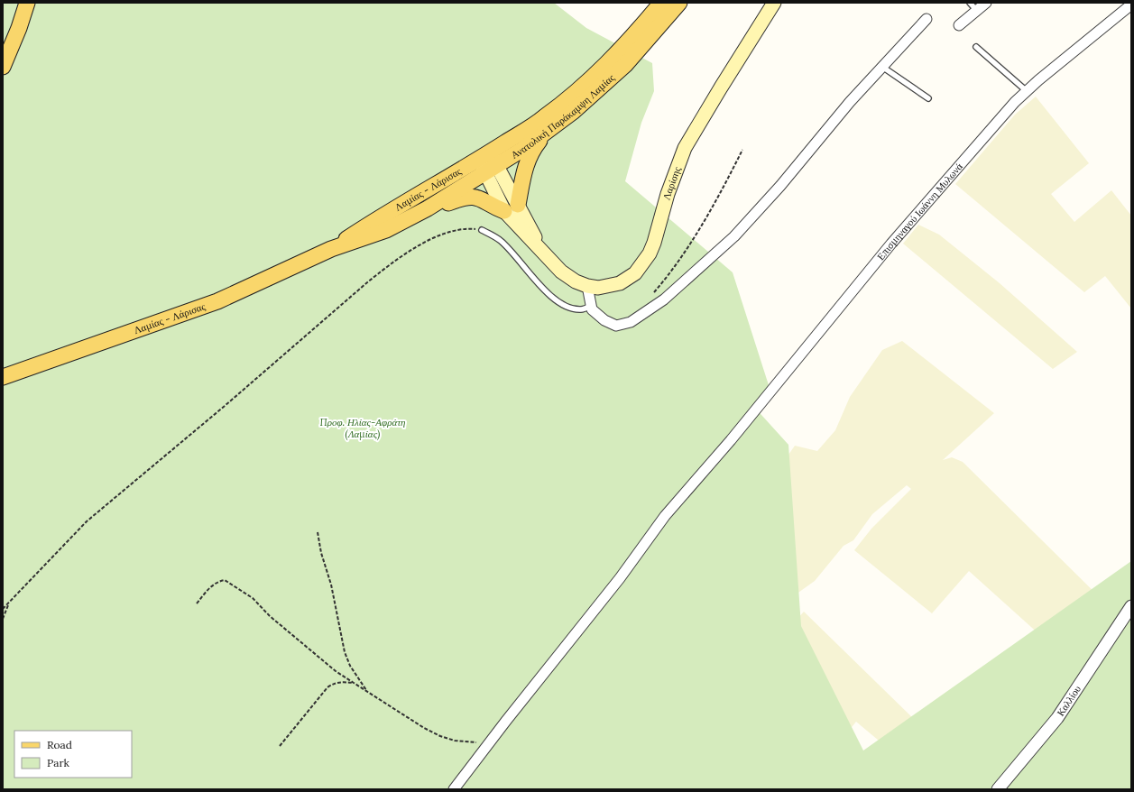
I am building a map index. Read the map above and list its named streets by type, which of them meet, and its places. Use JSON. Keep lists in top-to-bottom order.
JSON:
{
  "streets": {
    "main road": ["Ανατολική Παράκαμψη Λαμίας", "Λαρίσης", "Λαμίας - Λάρισας"],
    "street": ["Επισμηναγού Ιωάννη Μυλωνά", "Καλλίου"]
  },
  "crossings": [
    ["Ανατολική Παράκαμψη Λαμίας", "Λαρίσης"],
    ["Ανατολική Παράκαμψη Λαμίας", "Λαμίας - Λάρισας"],
    ["Λαρίσης", "Λαμίας - Λάρισας"]
  ],
  "parks": ["Προφ. Ηλίας-Αφράτη (Λαμίας)"],
  "legend": ["Road", "Park"]
}
